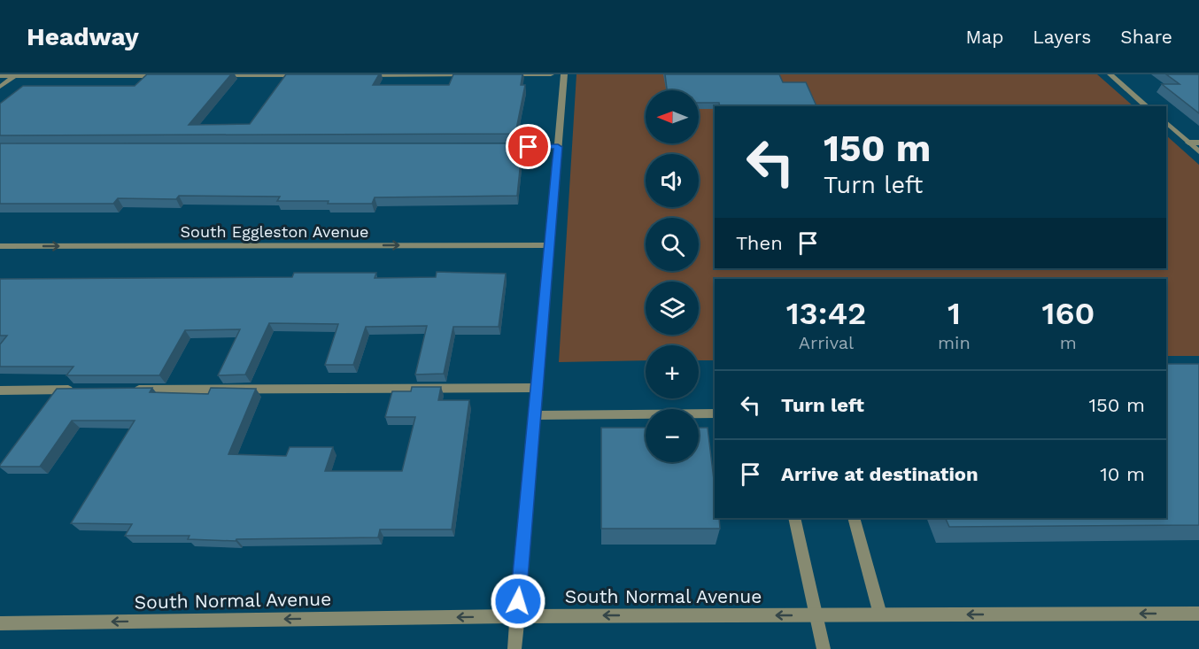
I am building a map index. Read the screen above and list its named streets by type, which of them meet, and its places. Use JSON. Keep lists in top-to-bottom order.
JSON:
{
  "streets": {
    "street": ["South Eggleston Avenue", "South Normal Avenue"]
  },
  "one_way": ["South Eggleston Avenue", "South Normal Avenue"],
  "north": "left",
  "page": {
    "header": "Headway",
    "nav": ["Map", "Layers", "Share"],
    "map_buttons": ["+", "−"],
    "turn": ["150 m", "Turn left"],
    "then": "Then",
    "eta": [
      "13:42",
      "Arrival",
      "1",
      "min",
      "160",
      "m"
    ],
    "list": [
      {
        "name": "Turn left",
        "value": "150 m"
      },
      {
        "name": "Arrive at destination",
        "value": "10 m"
      }
    ]
  }
}
